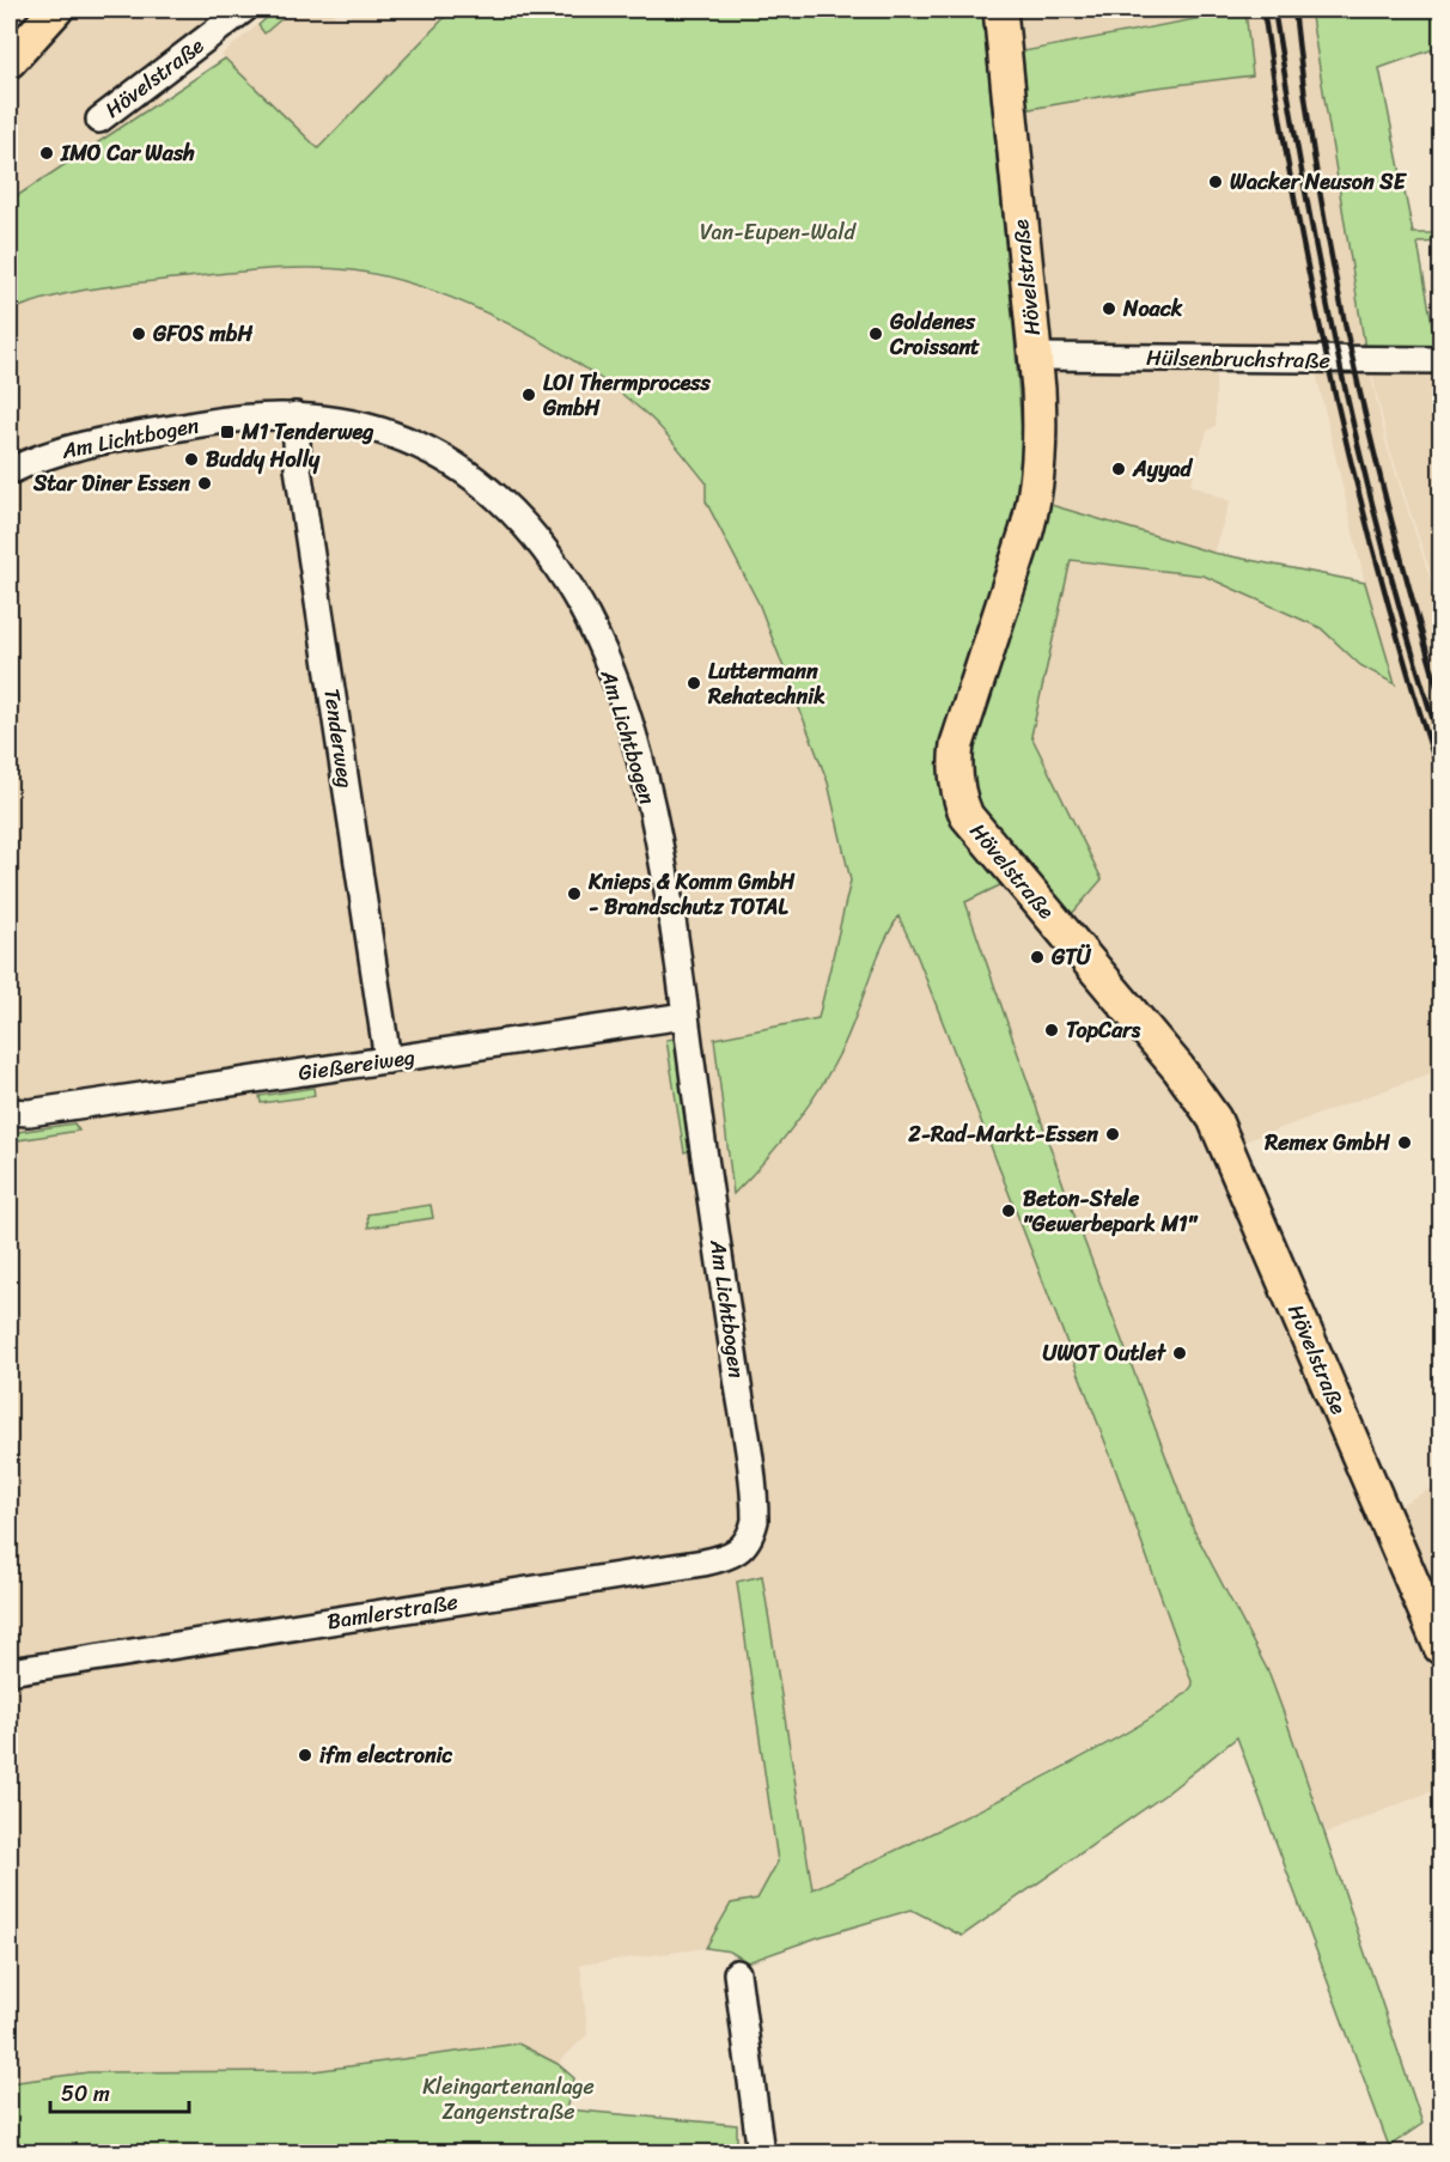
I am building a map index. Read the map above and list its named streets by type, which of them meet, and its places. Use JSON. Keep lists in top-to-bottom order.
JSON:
{
  "streets": {
    "main road": ["Hövelstraße"],
    "street": [
      "Hülsenbruchstraße",
      "Am Lichtbogen",
      "Tenderweg",
      "Gießereiweg",
      "Bamlerstraße"
    ]
  },
  "crossings": [
    ["Hövelstraße", "Hülsenbruchstraße"],
    ["Am Lichtbogen", "Tenderweg"],
    ["Am Lichtbogen", "Gießereiweg"],
    ["Am Lichtbogen", "Bamlerstraße"],
    ["Tenderweg", "Gießereiweg"]
  ],
  "parks": ["Van-Eupen-Wald", "Kleingartenanlage Zangenstraße"],
  "places": {
    "other": [
      "IMO Car Wash",
      "Wacker Neuson SE",
      "Noack",
      "GFOS mbH",
      "Goldenes Croissant",
      "LOI Thermprocess GmbH",
      "Buddy Holly",
      "Ayyad",
      "Star Diner Essen",
      "Luttermann Rehatechnik",
      "Knieps & Komm GmbH - Brandschutz TOTAL",
      "GTÜ",
      "TopCars",
      "2-Rad-Markt-Essen",
      "Remex GmbH",
      "Beton-Stele \"Gewerbepark M1\"",
      "UWOT Outlet",
      "ifm electronic"
    ],
    "transit": ["M1 Tenderweg"]
  },
  "scale_bar": "50 m"
}
